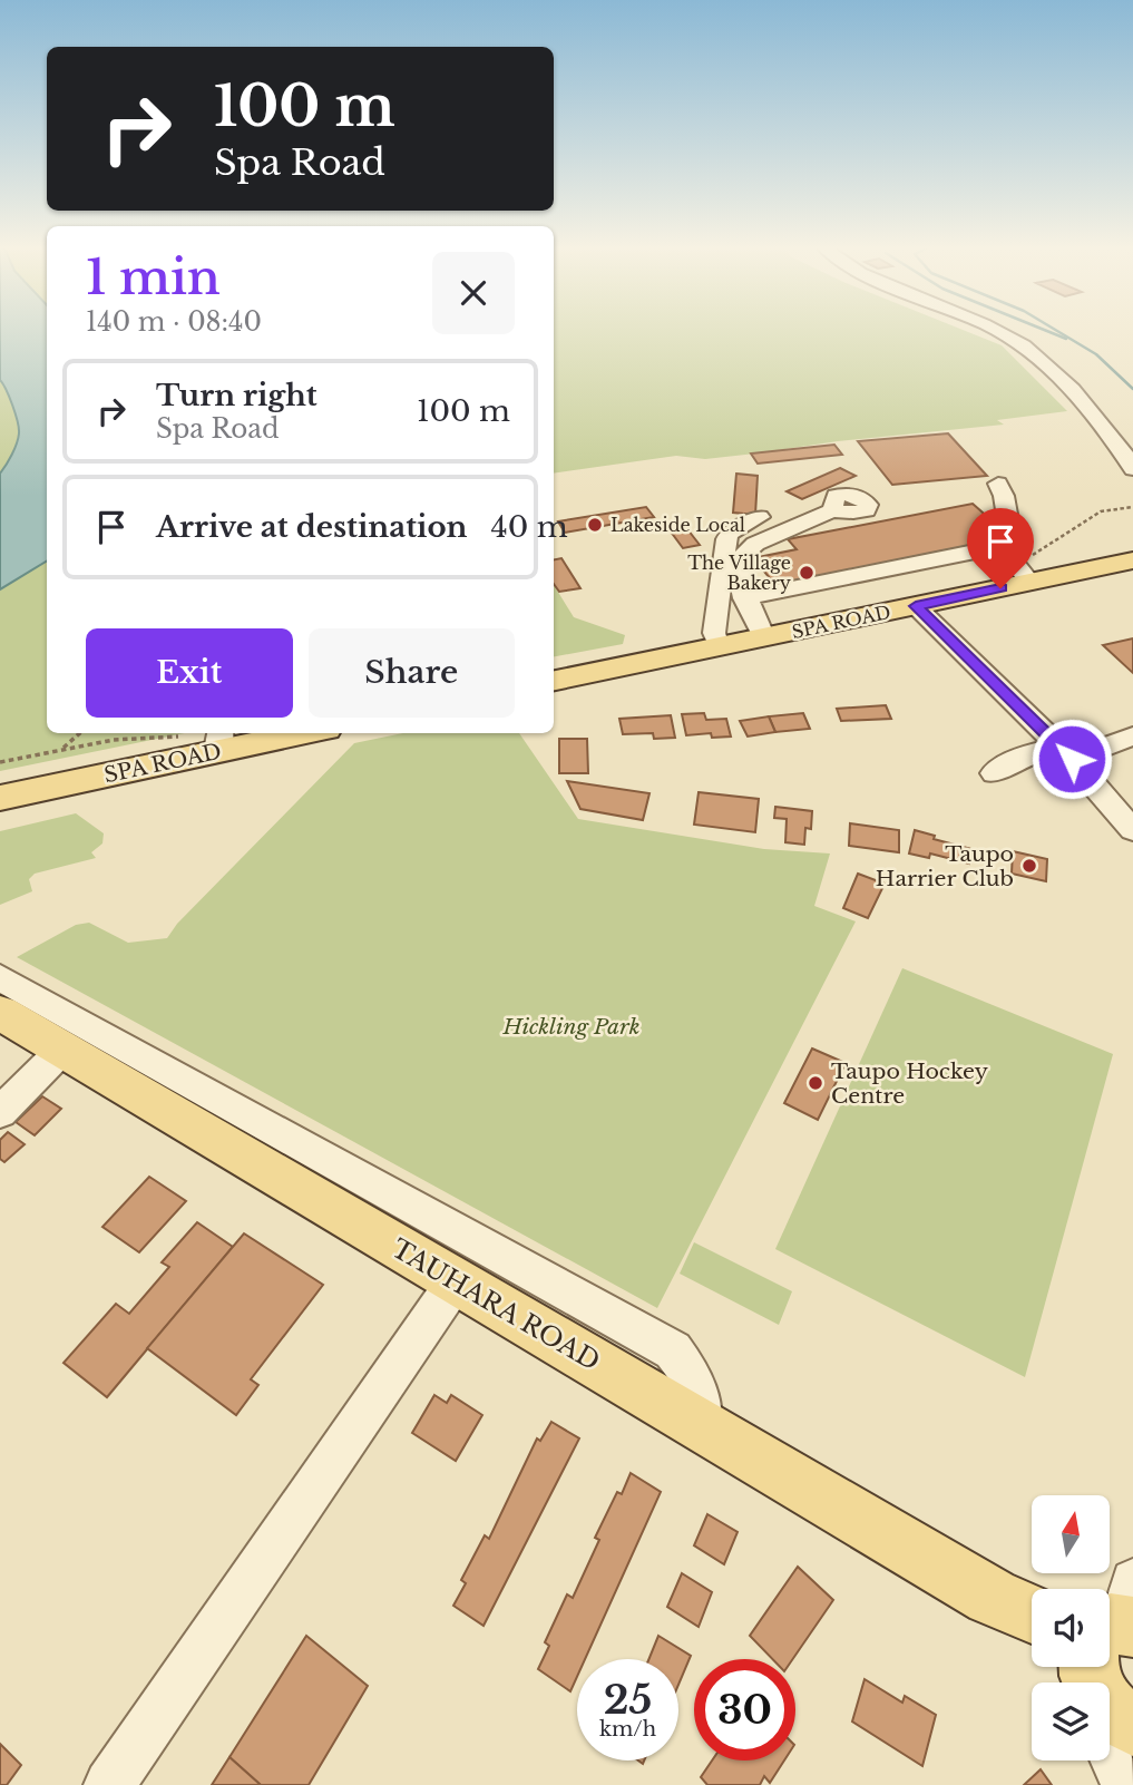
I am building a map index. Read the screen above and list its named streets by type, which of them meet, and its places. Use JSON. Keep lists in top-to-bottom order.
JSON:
{
  "streets": {
    "main road": ["SPA ROAD", "TAUHARA ROAD"]
  },
  "parks": ["Hickling Park"],
  "places": [
    "Lakeside Local",
    "The Village Bakery",
    "Taupo Harrier Club",
    "Taupo Hockey Centre"
  ],
  "north": "top",
  "page": {
    "turn": ["100 m", "Spa Road"],
    "heading": ["1 min", "140 m · 08:40"],
    "list": [
      {
        "name": "Turn right",
        "note": "Spa Road",
        "value": "100 m"
      },
      {
        "name": "Arrive at destination",
        "value": "40 m"
      }
    ],
    "buttons": ["Exit", "Share"],
    "speed": "25 km/h",
    "limit": "30"
  }
}
